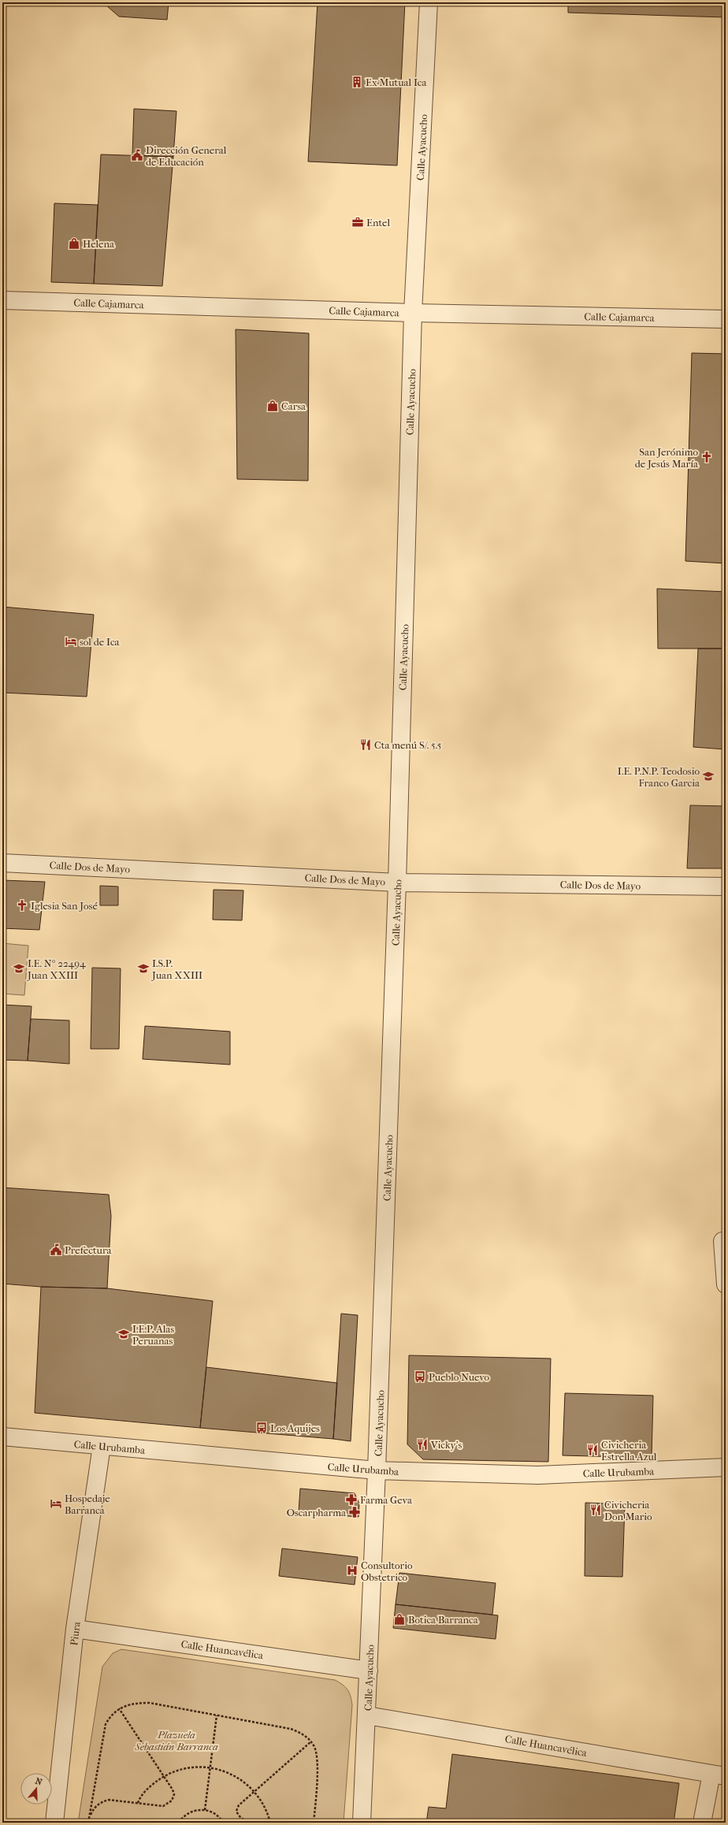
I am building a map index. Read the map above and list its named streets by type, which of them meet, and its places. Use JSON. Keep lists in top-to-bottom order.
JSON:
{
  "streets": {
    "street": [
      "Calle Ayacucho",
      "Calle Cajamarca",
      "Calle Dos de Mayo",
      "Calle Urubamba",
      "Piura",
      "Calle Huancavélica"
    ]
  },
  "crossings": [
    ["Calle Ayacucho", "Calle Cajamarca"],
    ["Calle Ayacucho", "Calle Dos de Mayo"],
    ["Calle Ayacucho", "Calle Urubamba"],
    ["Calle Ayacucho", "Calle Huancavélica"],
    ["Calle Urubamba", "Piura"],
    ["Piura", "Calle Huancavélica"]
  ],
  "parks": ["Plazuela Sebastián Barranca"],
  "places": {
    "building": ["Ex Mutual Ica"],
    "public building": ["Dirección General de Educación", "Prefectura"],
    "office": ["Entel"],
    "shop": ["Helena", "Carsa", "Botica Barranca"],
    "church": ["San Jerónimo de Jesús María", "Iglesia San José"],
    "hotel": ["sol de Ica", "Hospedaje Barranca"],
    "restaurant": [
      "Cta menú S/. 5.5",
      "Vicky's",
      "Civicheria Estrella Azul",
      "Civicheria Don Mario"
    ],
    "school or university": [
      "I.E. P.N.P. Teodosio Franco Garcia",
      "I.E. N° 22494 Juan XXIII",
      "I.S.P. Juan XXIII",
      "I.E.P. Alas Peruanas"
    ],
    "bus stop": ["Pueblo Nuevo", "Los Aquijes"],
    "pharmacy": ["Farma Geva", "Oscarpharma"],
    "hospital": ["Consultorio Obstetrico"]
  },
  "north": "top"
}
